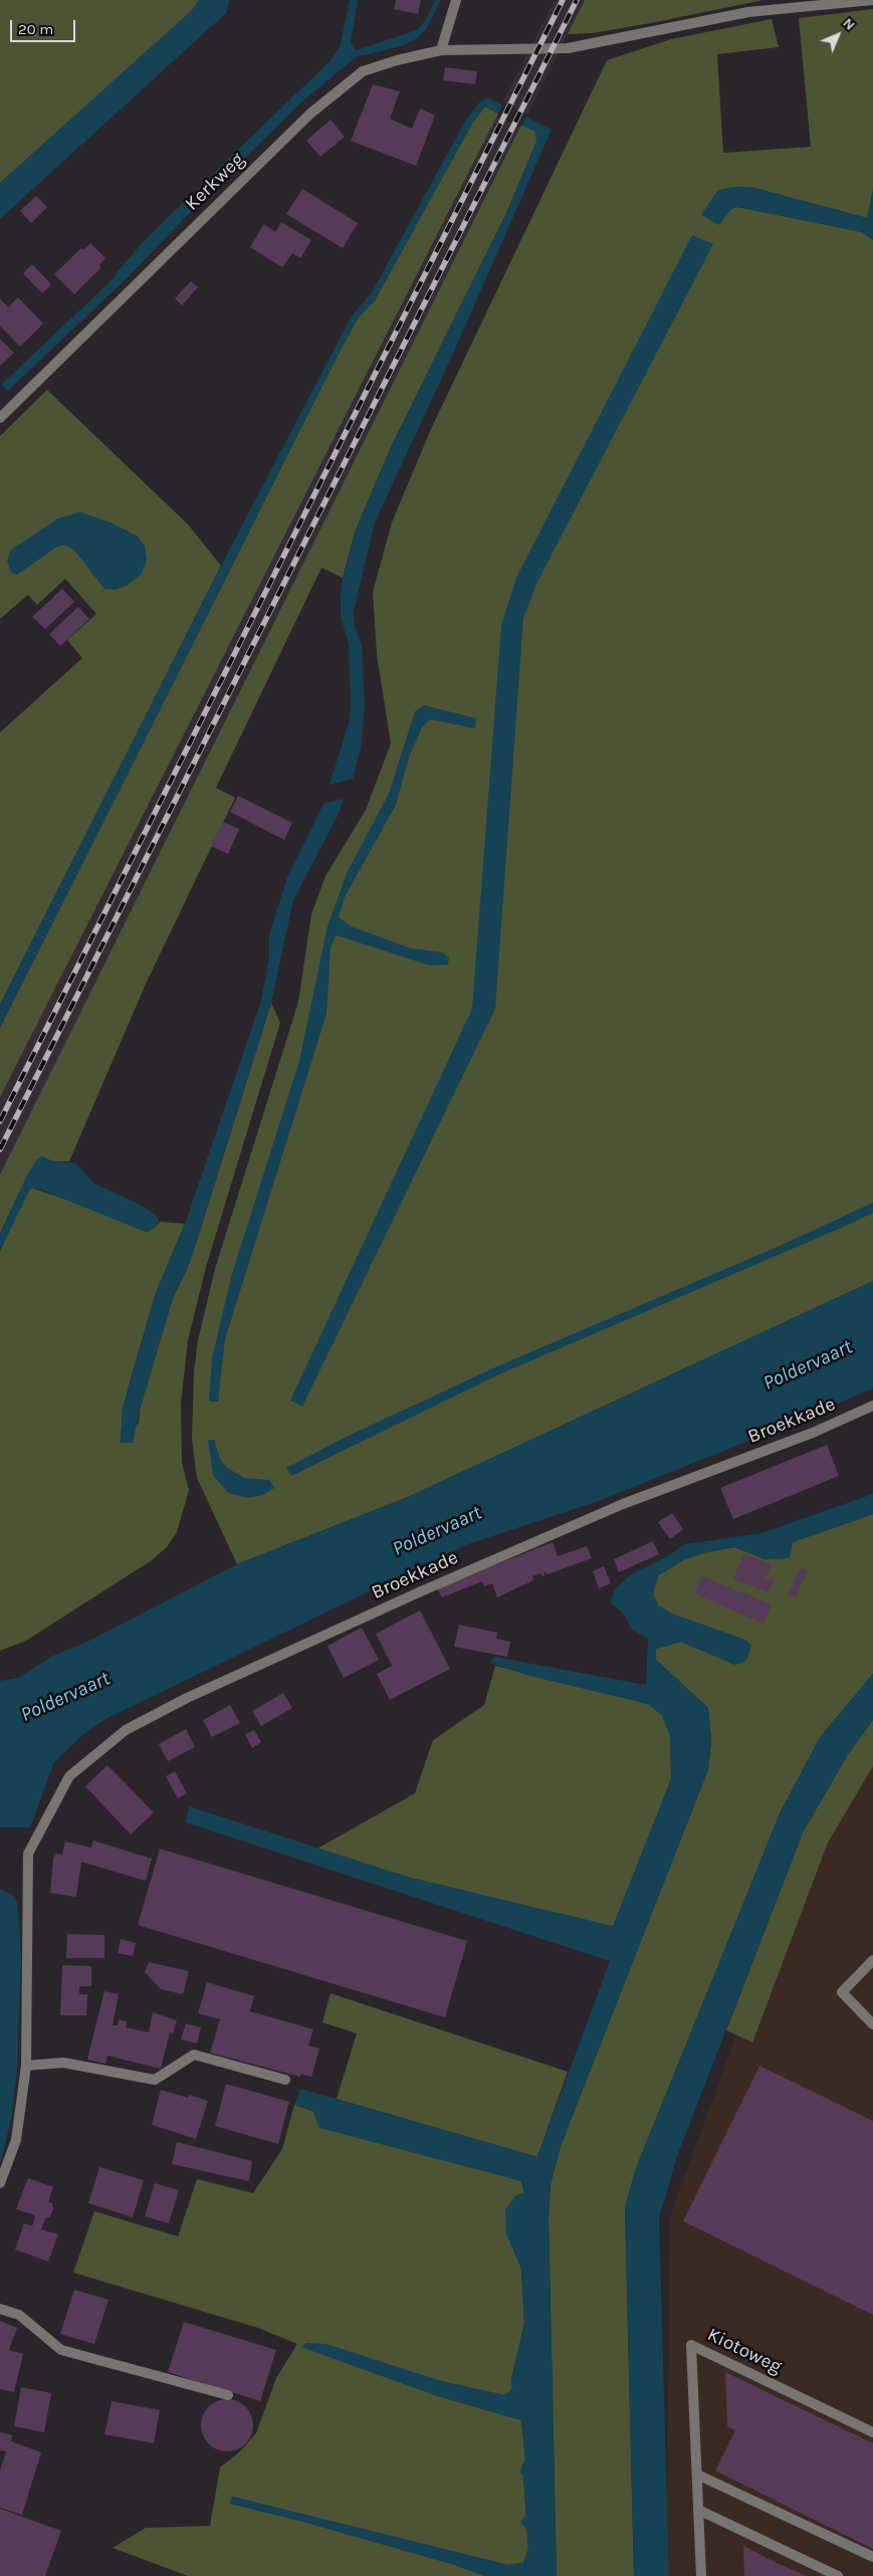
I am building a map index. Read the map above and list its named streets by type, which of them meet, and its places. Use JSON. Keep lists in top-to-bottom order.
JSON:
{
  "streets": {
    "street": ["Kerkweg", "Broekkade", "Kiotoweg"]
  },
  "water": ["Poldervaart"],
  "scale_bar": "20 m",
  "north": "top right"
}
